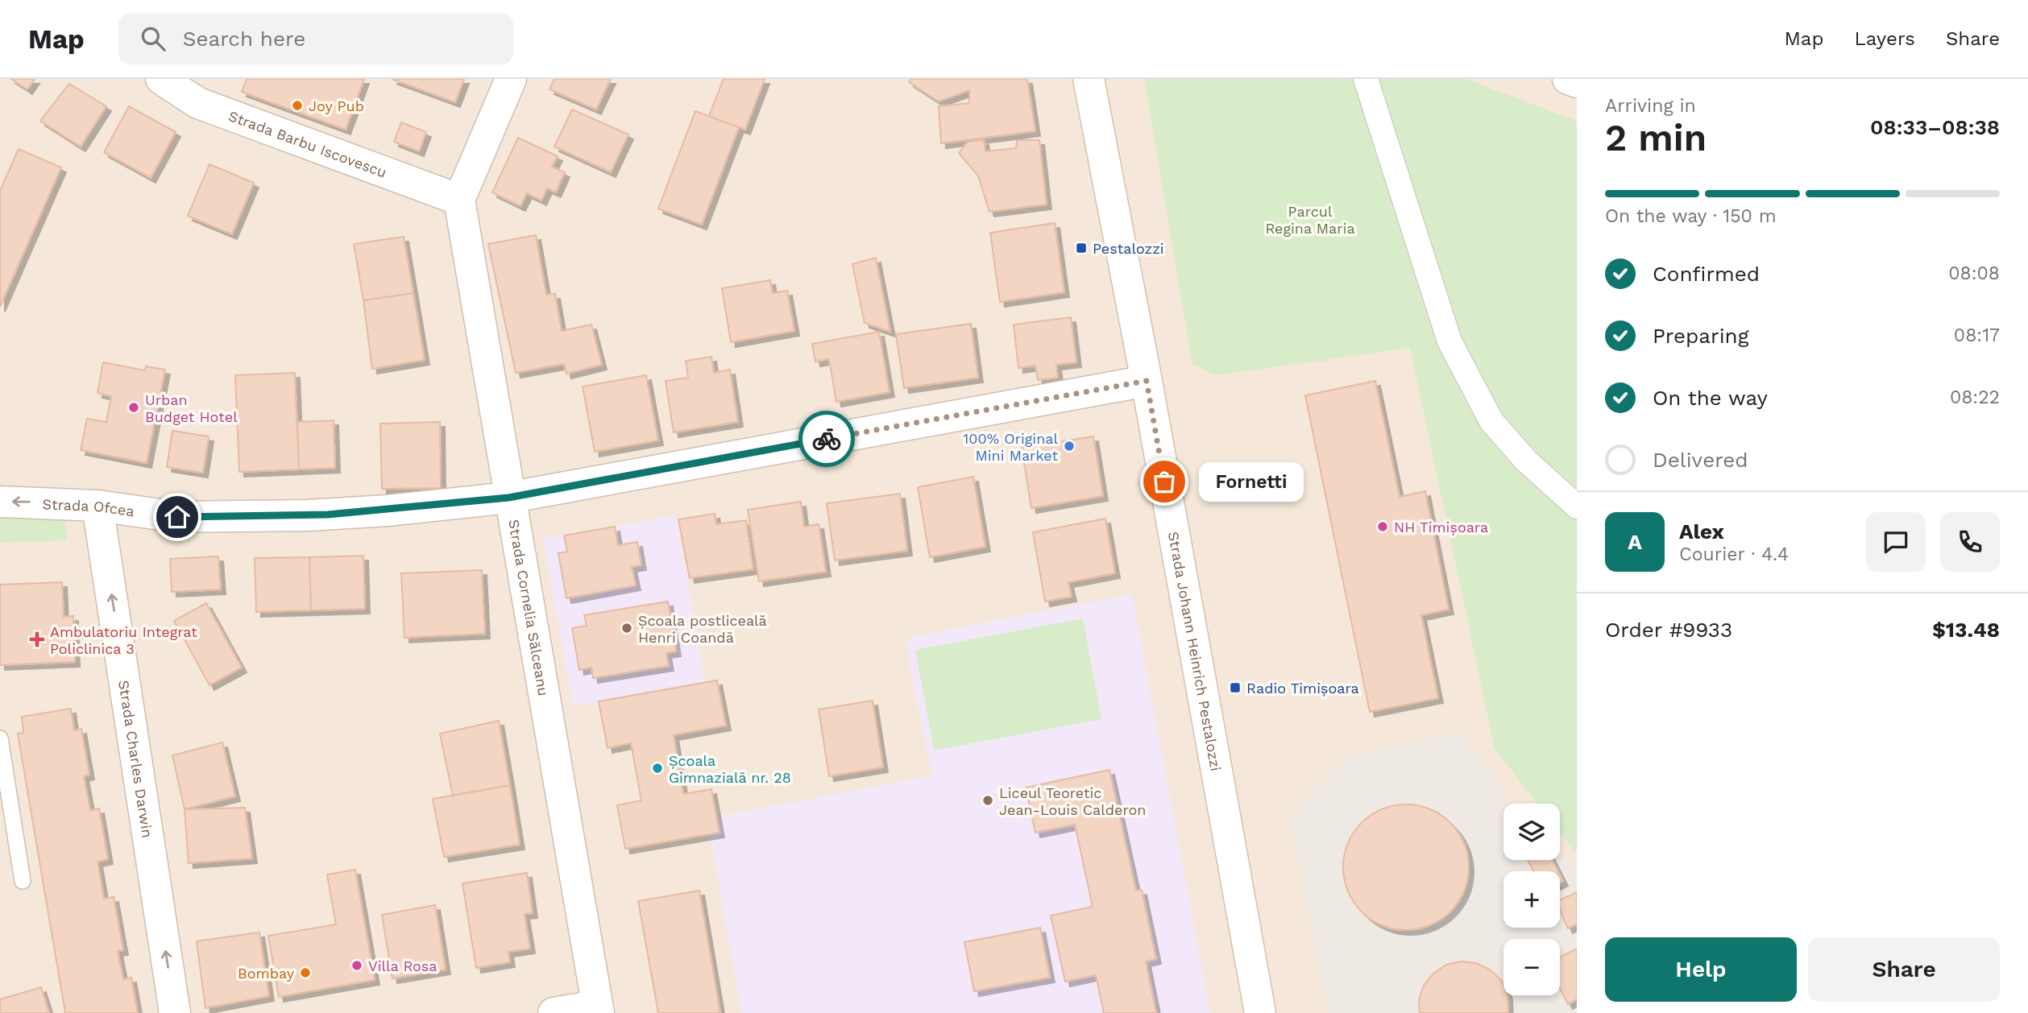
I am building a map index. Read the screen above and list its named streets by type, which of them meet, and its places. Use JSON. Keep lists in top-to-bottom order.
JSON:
{
  "streets": {
    "street": [
      "Strada Barbu Iscovescu",
      "Strada Ofcea",
      "Strada Cornelia Sălceanu",
      "Strada Johann Heinrich Pestalozzi",
      "Strada Charles Darwin"
    ]
  },
  "crossings": [
    ["Strada Barbu Iscovescu", "Strada Cornelia Sălceanu"],
    ["Strada Ofcea", "Strada Cornelia Sălceanu"],
    ["Strada Ofcea", "Strada Johann Heinrich Pestalozzi"],
    ["Strada Ofcea", "Strada Charles Darwin"]
  ],
  "one_way": ["Strada Charles Darwin"],
  "parks": ["Parcul Regina Maria"],
  "places": {
    "other": [
      "Joy Pub",
      "Urban Budget Hotel",
      "100% Original Mini Market",
      "Fornetti",
      "NH Timișoara",
      "Școala postliceală Henri Coandă",
      "Școala Gimnazială nr. 28",
      "Liceul Teoretic Jean-Louis Calderon",
      "Villa Rosa",
      "Bombay"
    ],
    "transit": ["Pestalozzi", "Radio Timișoara"],
    "health": ["Ambulatoriu Integrat Policlinica 3"]
  },
  "page": {
    "header": "Map",
    "search": "Search here",
    "nav": ["Map", "Layers", "Share"],
    "heading": ["2 min", "Arriving in", "08:33–08:38"],
    "panel": [
      "Alex",
      "Courier · 4.4",
      "Order #9933",
      "$13.48"
    ],
    "bar": "On the way · 150 m",
    "list": [
      ["Confirmed", "08:08"],
      ["Preparing", "08:17"],
      ["On the way", "08:22"],
      "Delivered"
    ],
    "bubble": "Fornetti",
    "round": "A",
    "map_buttons": ["+", "−"],
    "buttons": ["Help", "Share"]
  }
}
